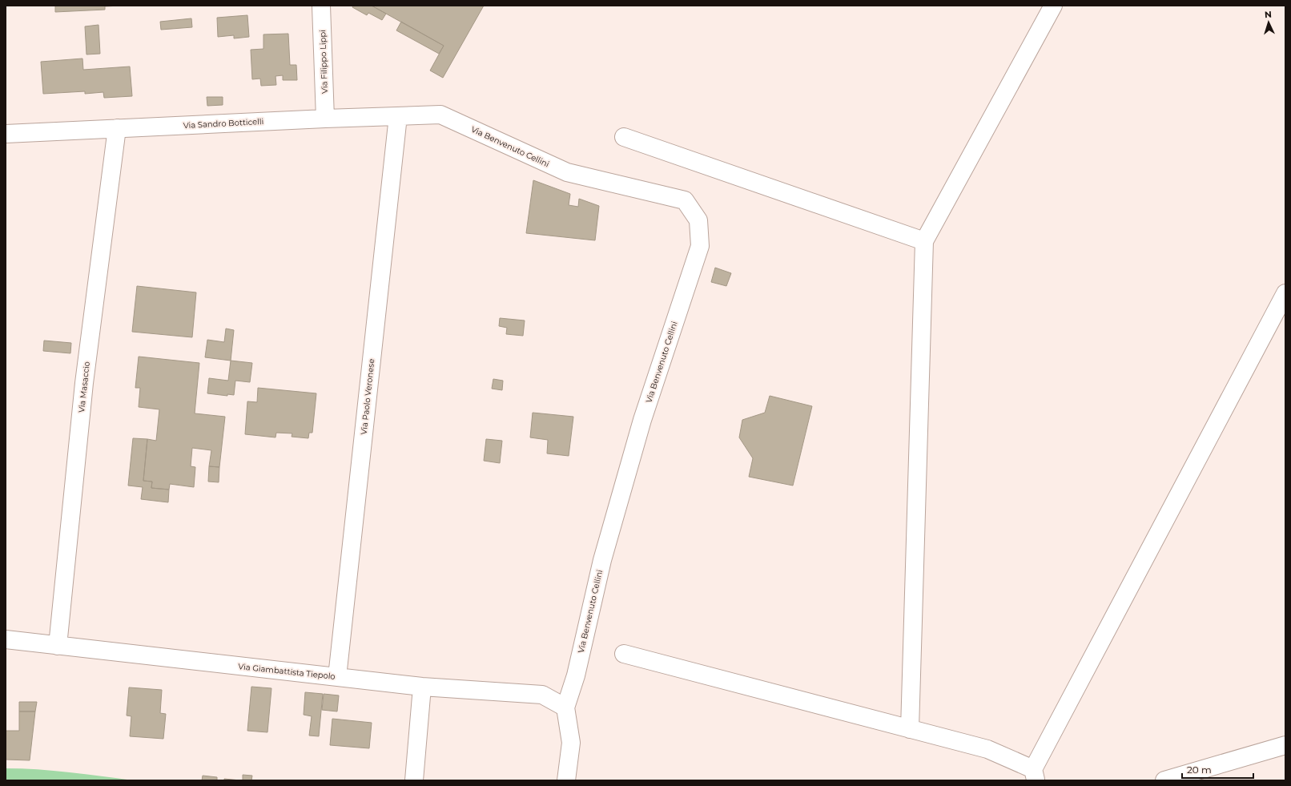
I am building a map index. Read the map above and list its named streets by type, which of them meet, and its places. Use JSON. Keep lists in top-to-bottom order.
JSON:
{
  "streets": {
    "street": [
      "Via Filippo Lippi",
      "Via Sandro Botticelli",
      "Via Benvenuto Cellini",
      "Via Masaccio",
      "Via Paolo Veronese",
      "Via Giambattista Tiepolo"
    ]
  },
  "crossings": [
    ["Via Filippo Lippi", "Via Sandro Botticelli"],
    ["Via Sandro Botticelli", "Via Benvenuto Cellini"],
    ["Via Sandro Botticelli", "Via Masaccio"],
    ["Via Sandro Botticelli", "Via Paolo Veronese"],
    ["Via Benvenuto Cellini", "Via Giambattista Tiepolo"],
    ["Via Masaccio", "Via Giambattista Tiepolo"],
    ["Via Paolo Veronese", "Via Giambattista Tiepolo"]
  ],
  "scale_bar": "20 m",
  "north": "top"
}
